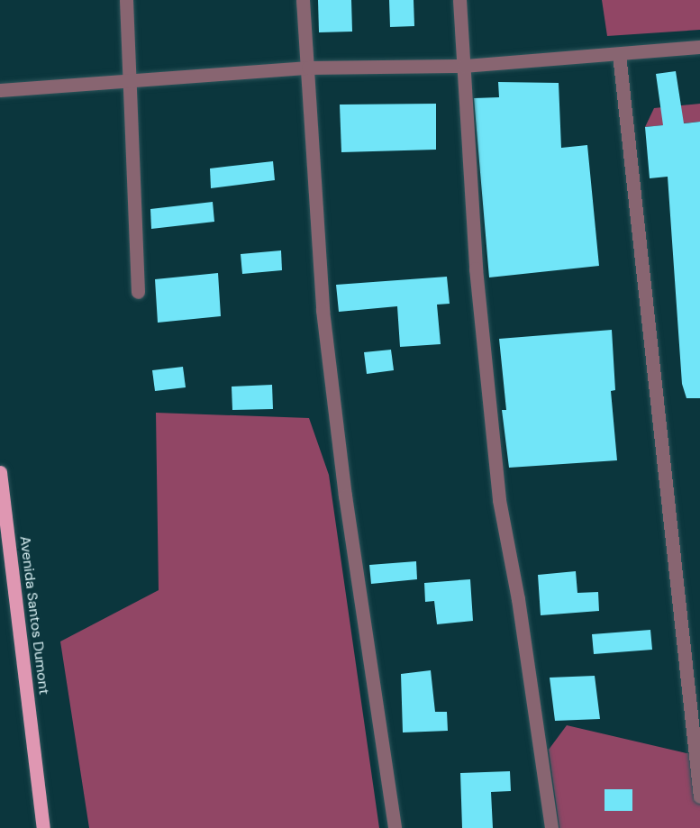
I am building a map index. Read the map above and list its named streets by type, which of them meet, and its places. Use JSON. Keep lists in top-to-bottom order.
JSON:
{
  "streets": {
    "main road": ["Avenida Santos Dumont"]
  }
}
